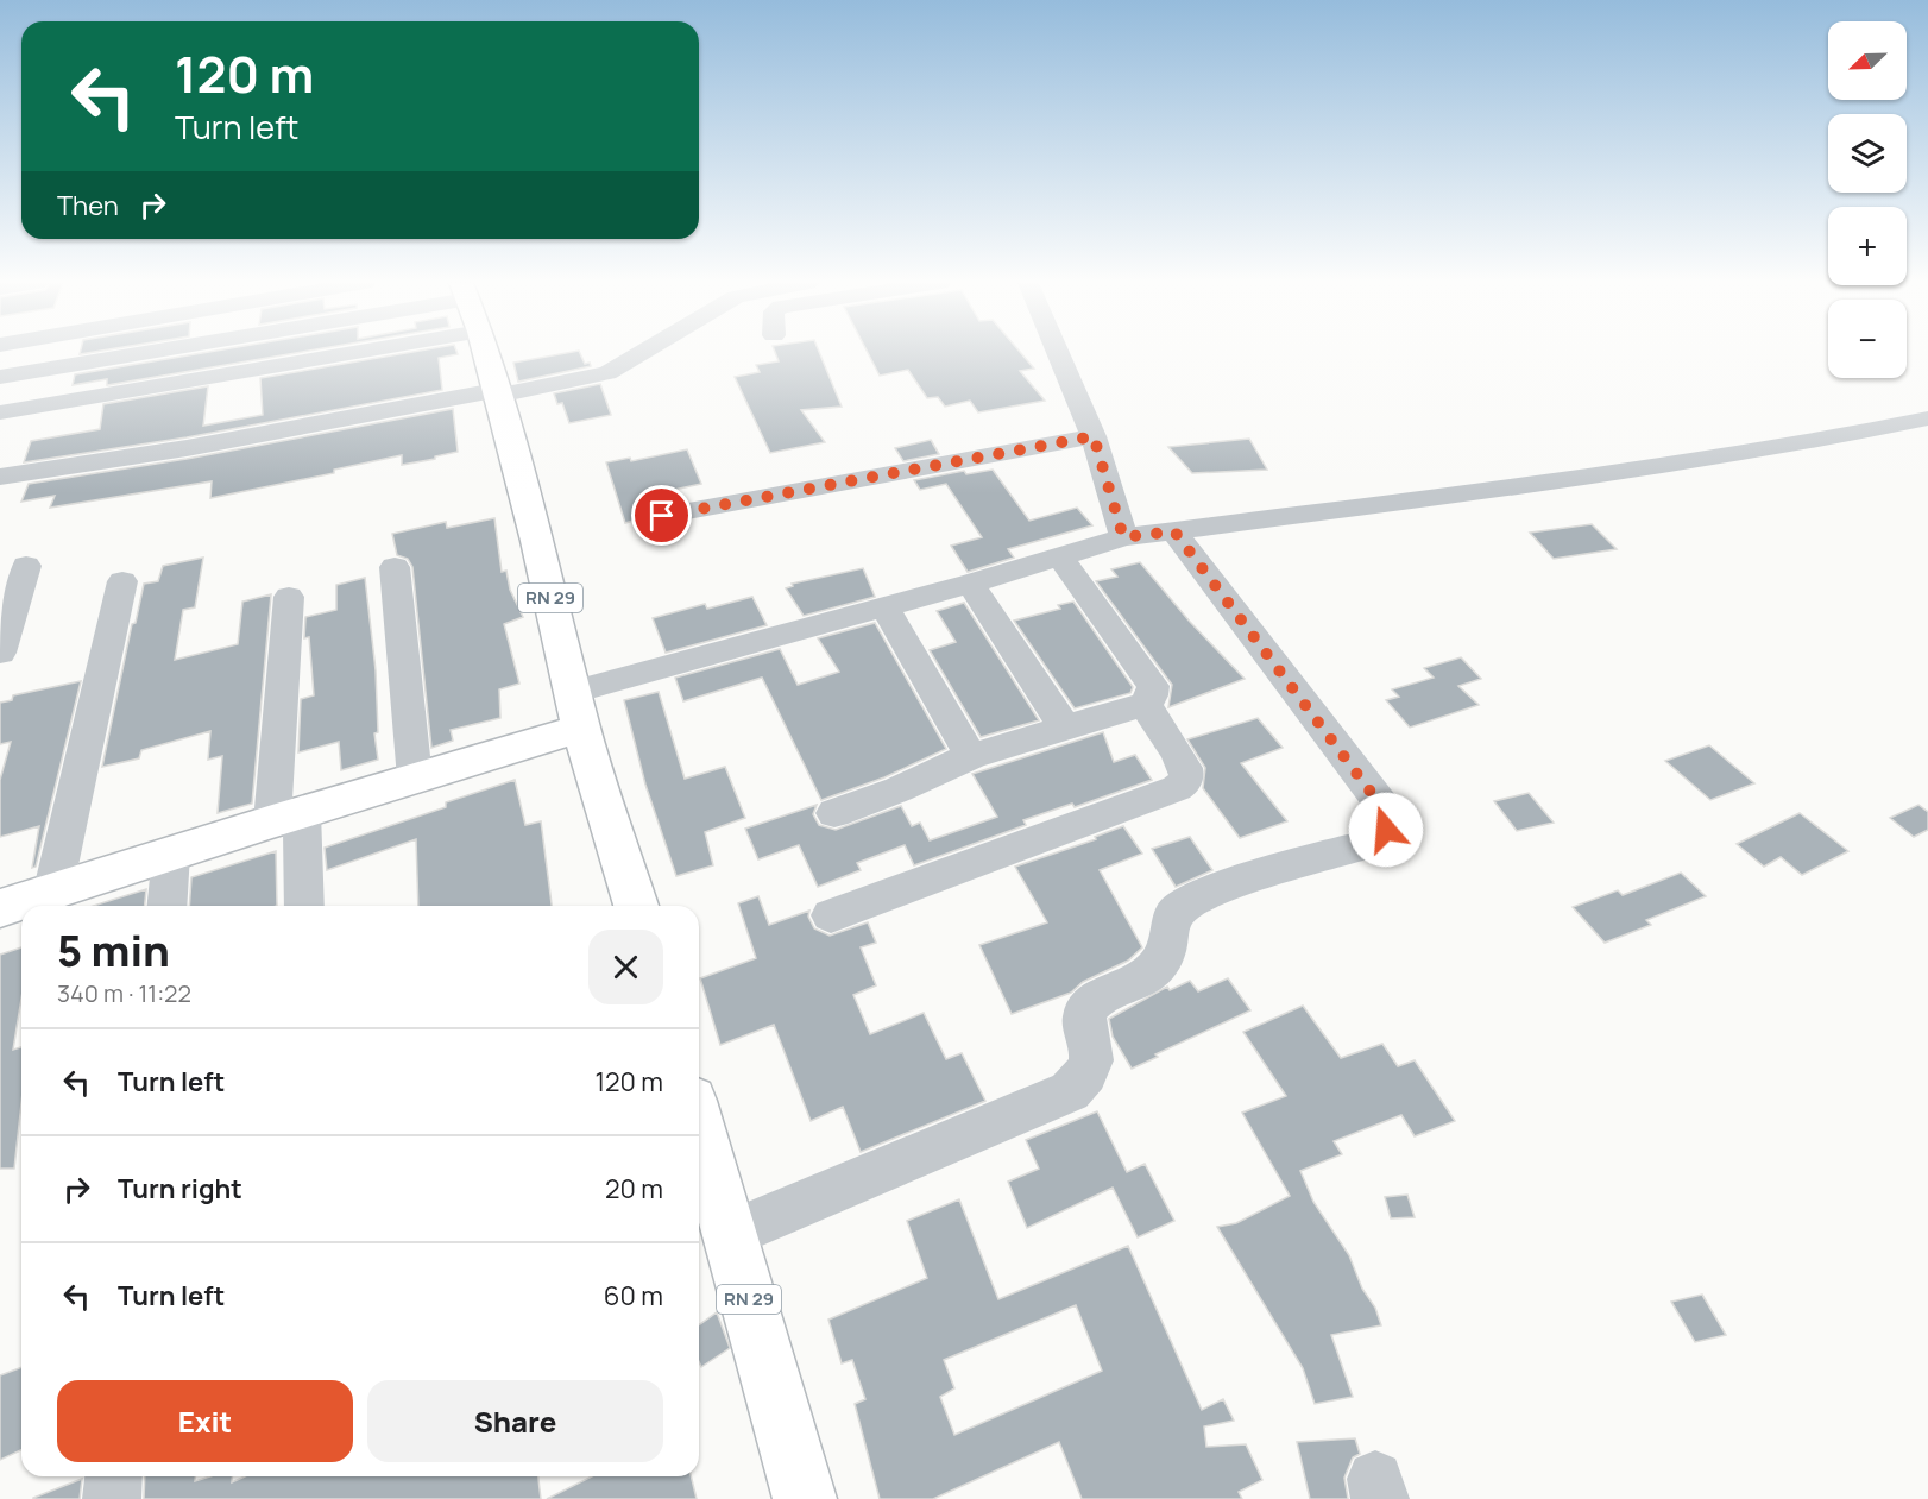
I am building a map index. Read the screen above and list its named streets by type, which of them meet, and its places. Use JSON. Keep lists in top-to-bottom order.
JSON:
{
  "streets": {
    "main road": ["RN 29"]
  },
  "north": "bottom left",
  "page": {
    "map_buttons": ["+", "−"],
    "turn": ["120 m", "Turn left"],
    "then": "Then",
    "heading": ["5 min", "340 m · 11:22"],
    "list": [
      {
        "name": "Turn left",
        "value": "120 m"
      },
      {
        "name": "Turn right",
        "value": "20 m"
      },
      {
        "name": "Turn left",
        "value": "60 m"
      }
    ],
    "buttons": ["Exit", "Share"]
  }
}
